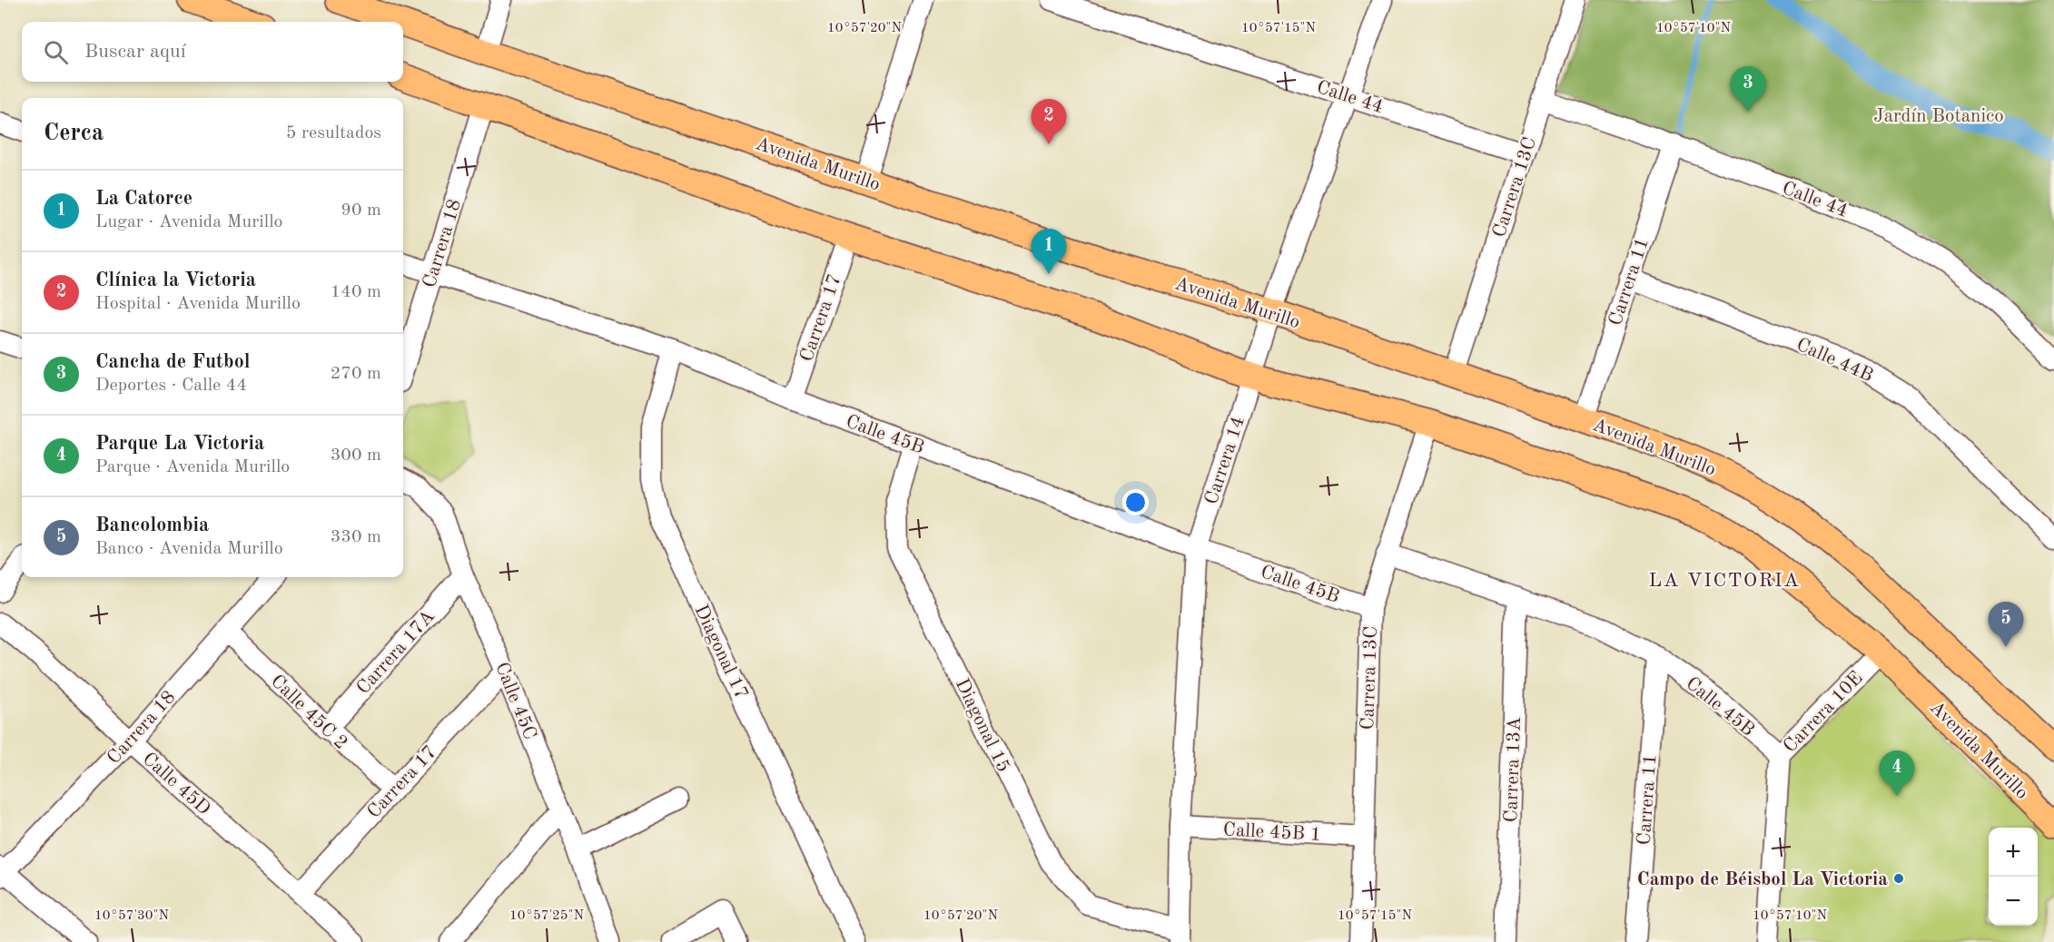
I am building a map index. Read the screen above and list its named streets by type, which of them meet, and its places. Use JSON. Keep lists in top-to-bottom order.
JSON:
{
  "streets": {
    "main road": ["Avenida Murillo"],
    "street": [
      "Calle 44",
      "Carrera 13C",
      "Carrera 18",
      "Carrera 11",
      "Carrera 17",
      "Calle 44B",
      "Calle 45B",
      "Carrera 14",
      "Carrera 17A",
      "Diagonal 17",
      "Calle 45C",
      "Calle 45C 2",
      "Carrera 10E",
      "Diagonal 15",
      "Carrera 13A",
      "Calle 45D",
      "Calle 45B 1"
    ]
  },
  "crossings": [
    ["Calle 44", "Carrera 13C"],
    ["Calle 44", "Carrera 11"],
    ["Calle 44", "Carrera 14"],
    ["Avenida Murillo", "Carrera 13C"],
    ["Avenida Murillo", "Carrera 18"],
    ["Avenida Murillo", "Carrera 11"],
    ["Avenida Murillo", "Carrera 17"],
    ["Avenida Murillo", "Carrera 14"],
    ["Avenida Murillo", "Carrera 10E"],
    ["Carrera 13C", "Calle 45B"],
    ["Carrera 13C", "Calle 45B 1"],
    ["Carrera 18", "Calle 45B"],
    ["Carrera 18", "Calle 45C 2"],
    ["Carrera 18", "Calle 45D"],
    ["Carrera 11", "Calle 44B"],
    ["Carrera 11", "Calle 45B"],
    ["Carrera 17", "Calle 45B"],
    ["Carrera 17", "Calle 45C"],
    ["Carrera 17", "Calle 45C 2"],
    ["Carrera 17", "Calle 45D"],
    ["Calle 45B", "Carrera 14"],
    ["Calle 45B", "Diagonal 17"],
    ["Calle 45B", "Carrera 10E"],
    ["Calle 45B", "Diagonal 15"],
    ["Calle 45B", "Carrera 13A"],
    ["Carrera 14", "Diagonal 15"],
    ["Carrera 14", "Calle 45B 1"],
    ["Carrera 17A", "Calle 45C"],
    ["Carrera 17A", "Calle 45C 2"]
  ],
  "districts": ["LA VICTORIA"],
  "parks": ["Jardín Botanico"],
  "places": ["Campo de Béisbol La Victoria"],
  "page": {
    "search": "Buscar aquí",
    "pins": [
      "3",
      "2",
      "1",
      "5",
      "4"
    ],
    "heading": ["Cerca", "5 resultados"],
    "list": [
      {
        "mark": "1",
        "name": "La Catorce",
        "note": "Lugar · Avenida Murillo",
        "value": "90 m"
      },
      {
        "mark": "2",
        "name": "Clínica la Victoria",
        "note": "Hospital · Avenida Murillo",
        "value": "140 m"
      },
      {
        "mark": "3",
        "name": "Cancha de Futbol",
        "note": "Deportes · Calle 44",
        "value": "270 m"
      },
      {
        "mark": "4",
        "name": "Parque La Victoria",
        "note": "Parque · Avenida Murillo",
        "value": "300 m"
      },
      {
        "mark": "5",
        "name": "Bancolombia",
        "note": "Banco · Avenida Murillo",
        "value": "330 m"
      }
    ],
    "map_buttons": ["+", "−"]
  },
  "coordinates": [
    "10°57'20\"N",
    "10°57'15\"N",
    "10°57'10\"N",
    "10°57'30\"N",
    "10°57'25\"N"
  ]
}
